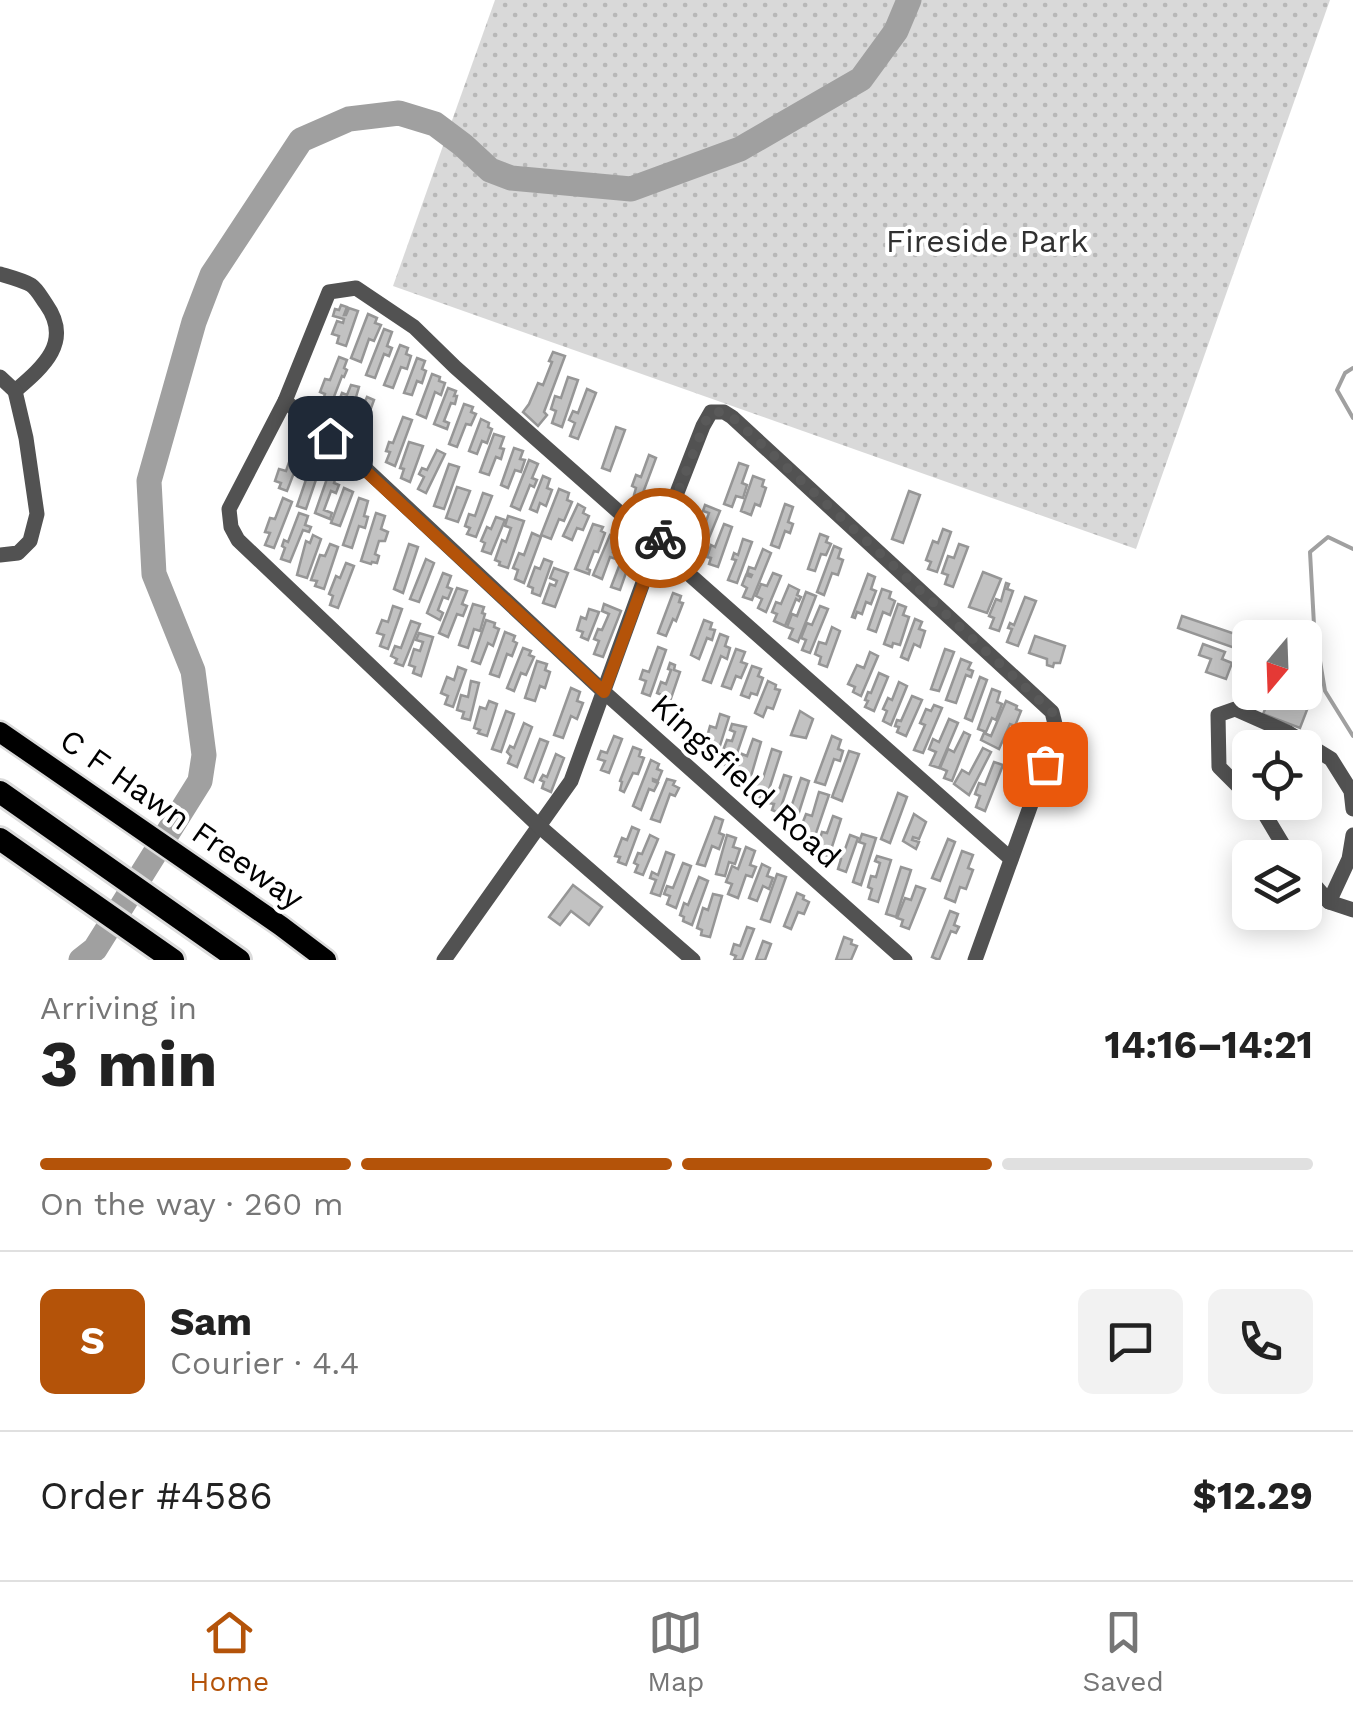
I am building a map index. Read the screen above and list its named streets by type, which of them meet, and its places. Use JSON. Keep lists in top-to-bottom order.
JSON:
{
  "streets": {
    "main road": ["C F Hawn Freeway"],
    "lane": ["Kingsfield Road"]
  },
  "parks": ["Fireside Park"],
  "north": "bottom",
  "page": {
    "heading": ["3 min", "Arriving in", "14:16–14:21"],
    "panel": [
      "Sam",
      "Courier · 4.4",
      "Order #4586",
      "$12.29"
    ],
    "bar": "On the way · 260 m",
    "round": "S",
    "tabs": ["Home", "Map", "Saved"]
  }
}
